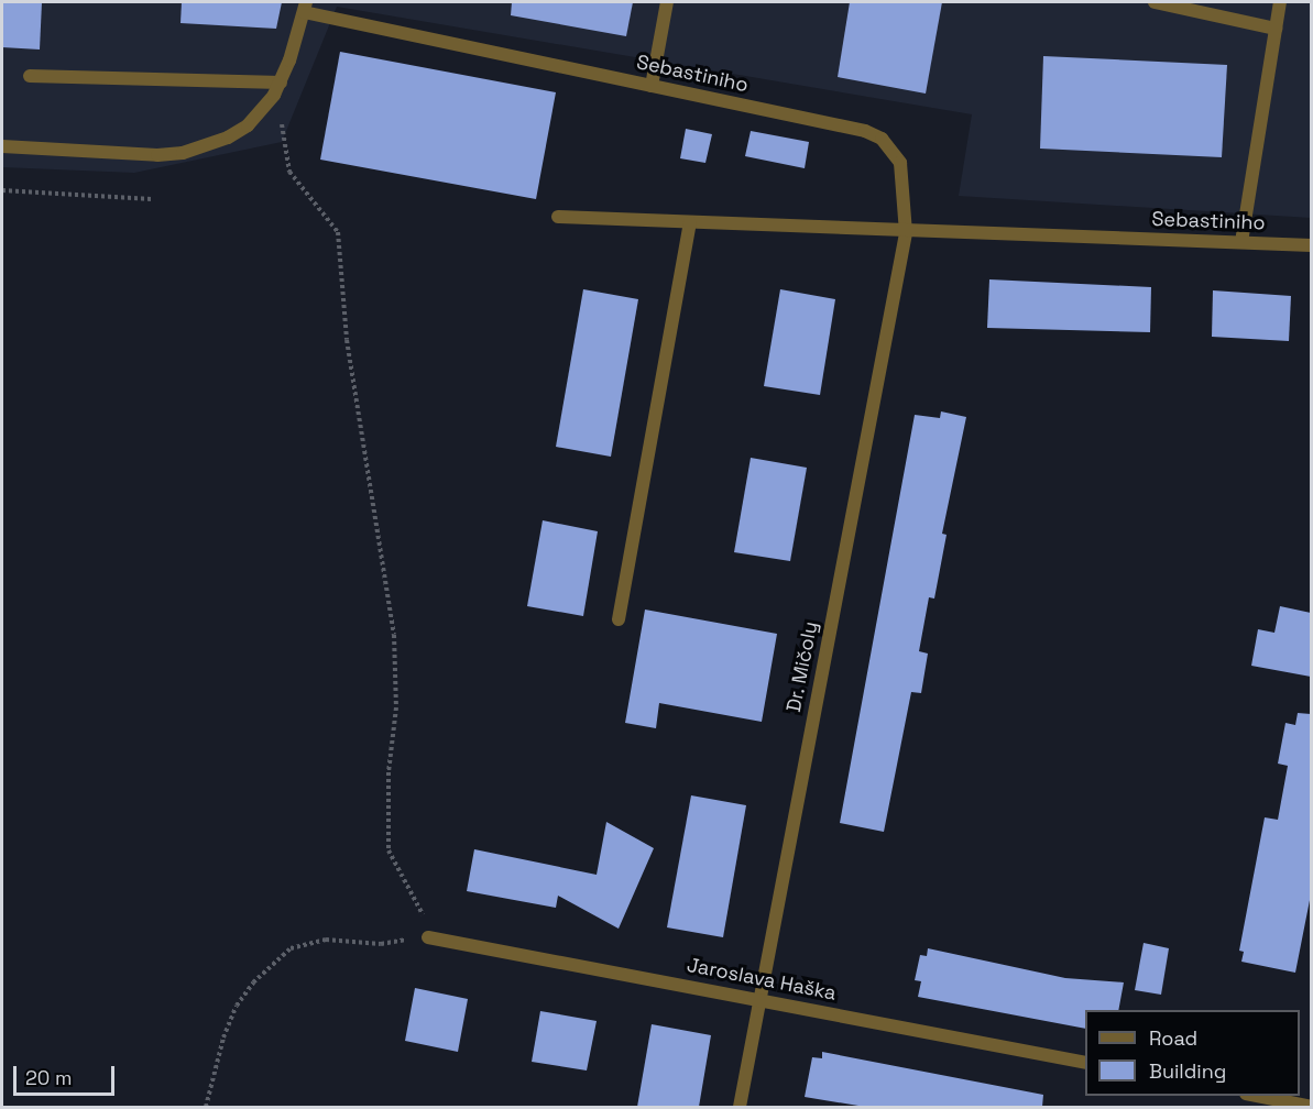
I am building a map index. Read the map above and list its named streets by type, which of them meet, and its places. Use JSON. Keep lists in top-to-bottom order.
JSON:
{
  "streets": {
    "street": ["Sebastiniho", "Dr. Mičoly", "Jaroslava Haška"]
  },
  "crossings": [
    ["Sebastiniho", "Dr. Mičoly"],
    ["Dr. Mičoly", "Jaroslava Haška"]
  ],
  "legend": ["Road", "Building"],
  "scale_bar": "20 m"
}
